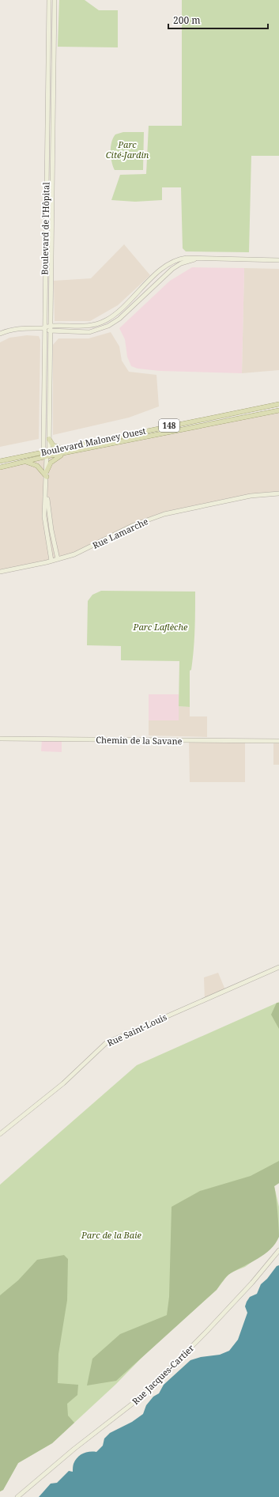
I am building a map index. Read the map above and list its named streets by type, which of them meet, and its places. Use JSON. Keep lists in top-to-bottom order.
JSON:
{
  "streets": {
    "main road": ["148", "Boulevard Maloney Ouest"],
    "street": [
      "Boulevard de l'Hôpital",
      "Rue Lamarche",
      "Chemin de la Savane",
      "Rue Saint-Louis",
      "Rue Jacques-Cartier"
    ]
  },
  "crossings": [
    ["Boulevard de l'Hôpital", "Boulevard Maloney Ouest"],
    ["Boulevard de l'Hôpital", "Rue Lamarche"]
  ],
  "parks": ["Parc Cité-Jardin", "Parc Laflèche", "Parc de la Baie"],
  "scale_bar": "200 m"
}
